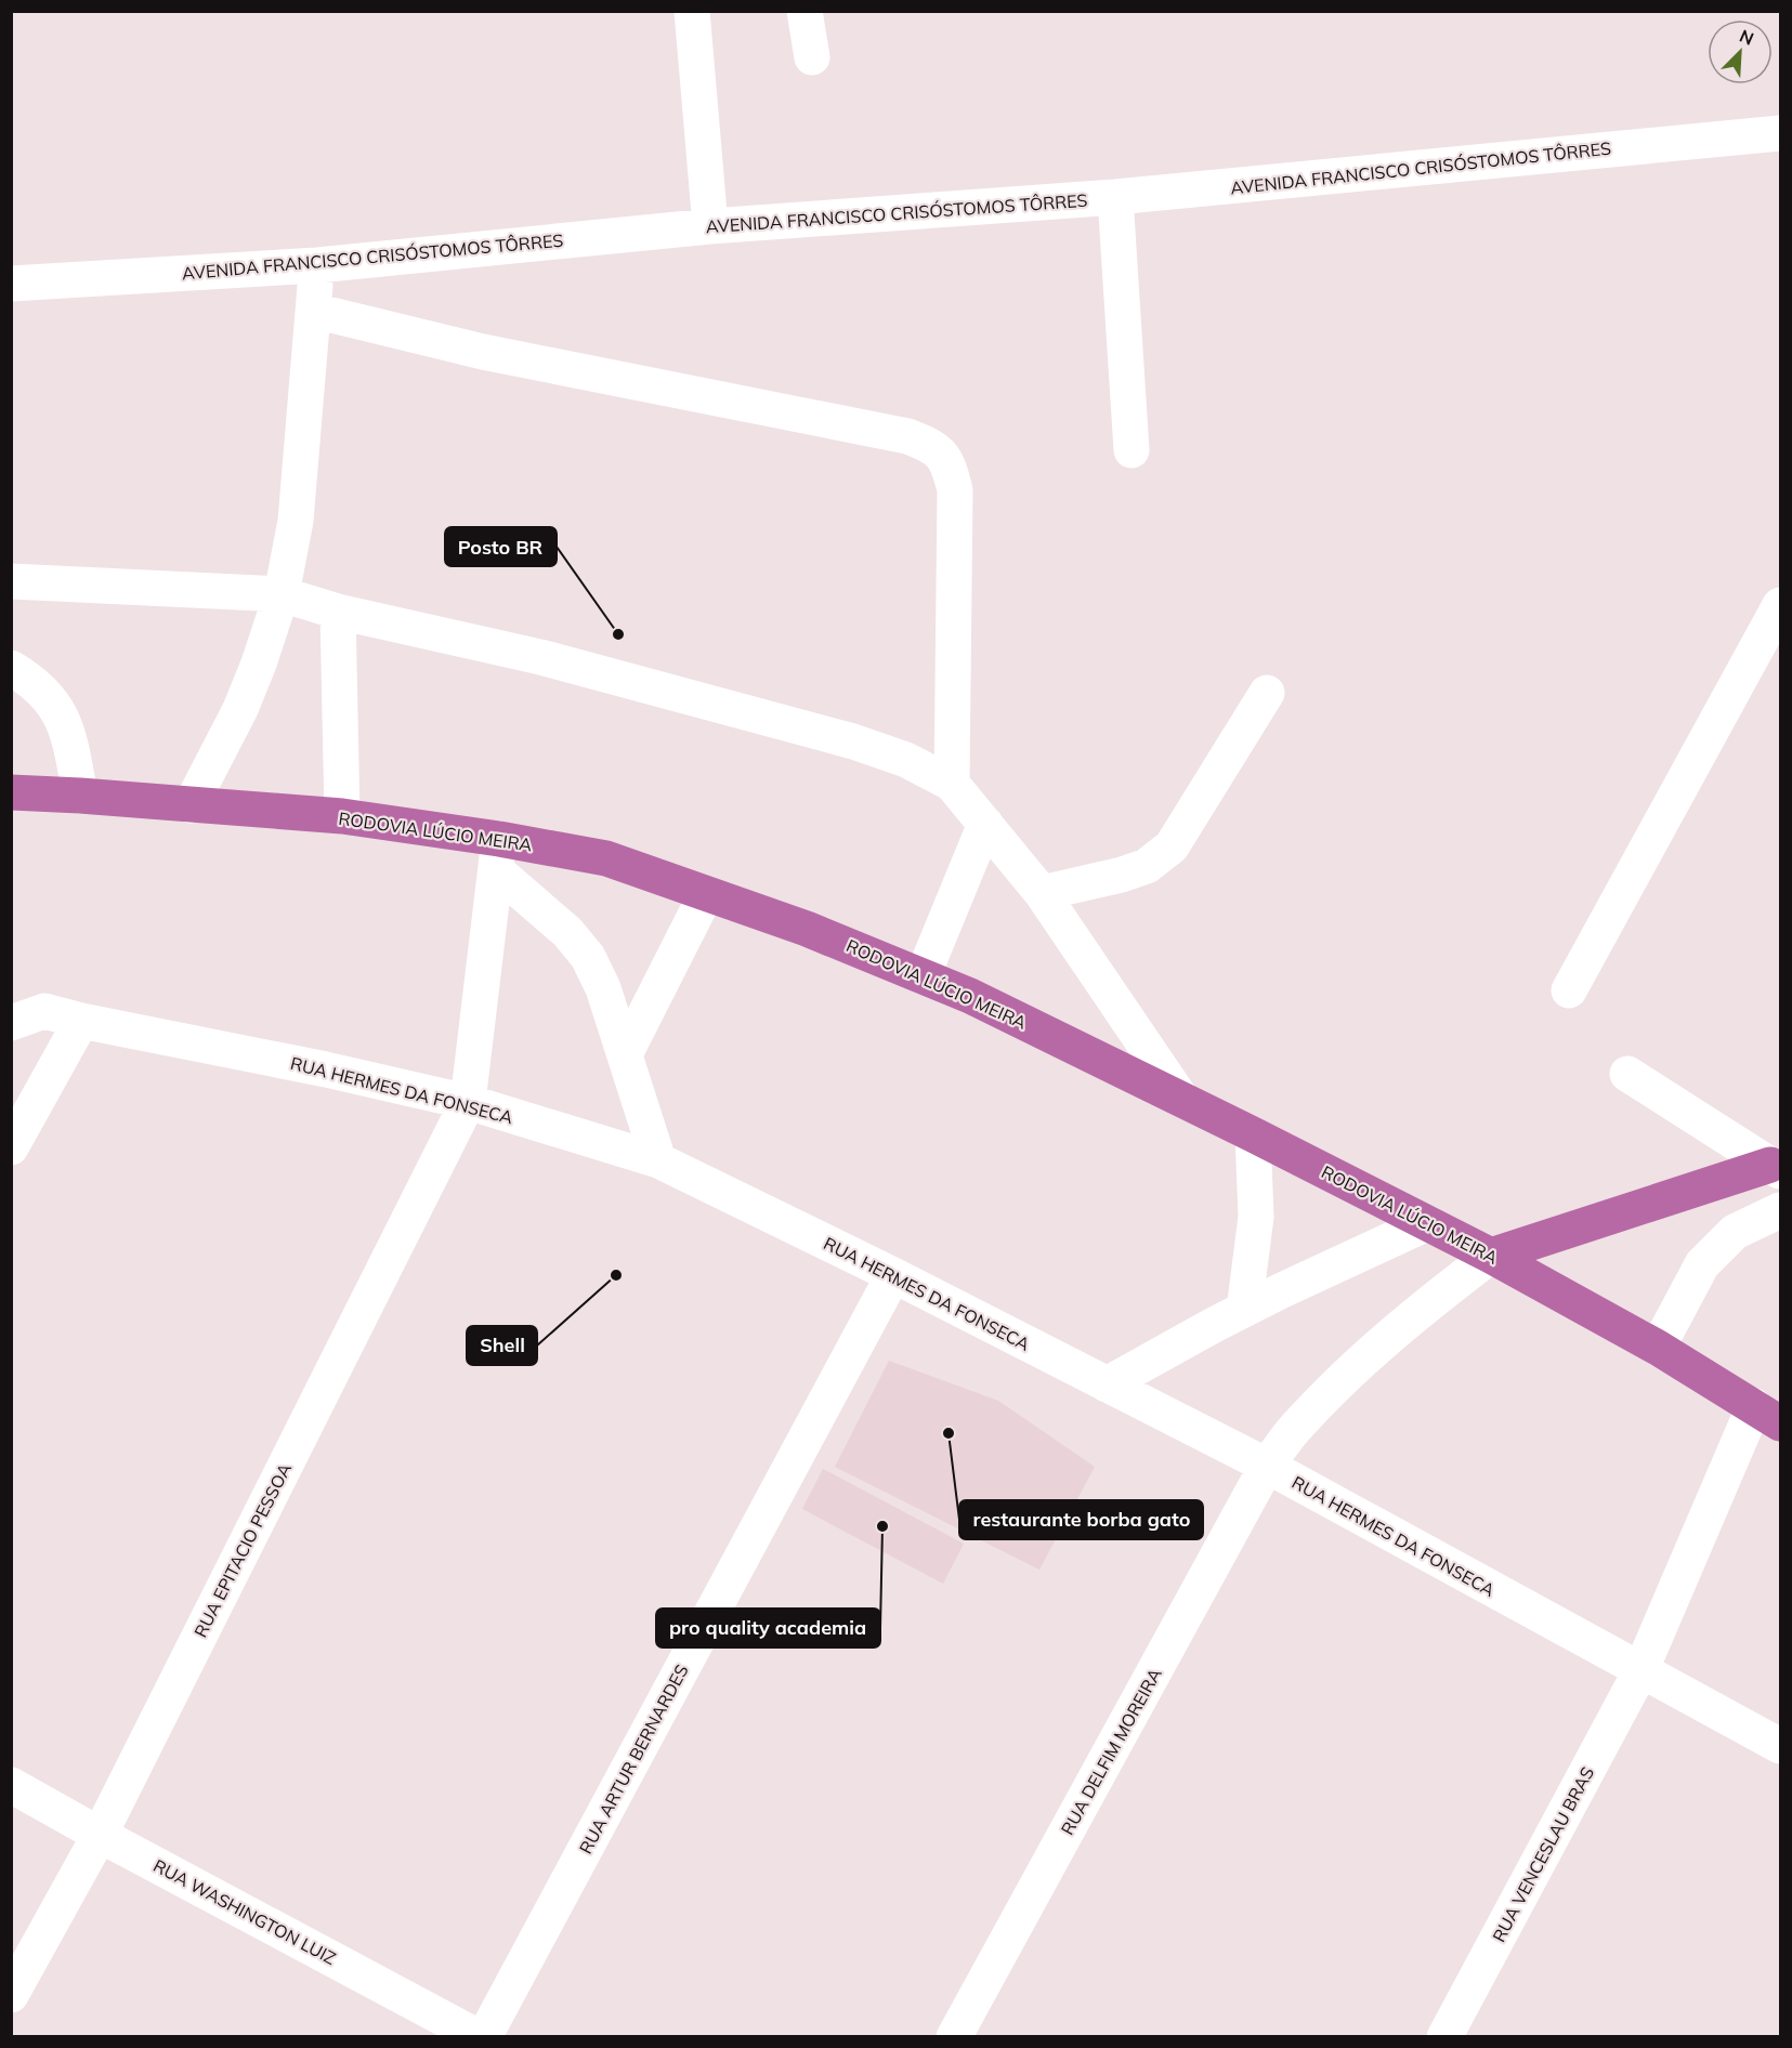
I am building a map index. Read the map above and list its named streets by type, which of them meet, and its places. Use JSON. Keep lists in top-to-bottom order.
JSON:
{
  "streets": {
    "highway": ["RODOVIA LÚCIO MEIRA"],
    "street": [
      "AVENIDA FRANCISCO CRISÓSTOMOS TÔRRES",
      "RUA HERMES DA FONSECA",
      "RUA EPITACIO PESSOA",
      "RUA DELFIM MOREIRA",
      "RUA ARTUR BERNARDES",
      "RUA VENCESLAU BRAS",
      "RUA WASHINGTON LUIZ"
    ]
  },
  "crossings": [
    ["RODOVIA LÚCIO MEIRA", "RUA EPITACIO PESSOA"],
    ["RODOVIA LÚCIO MEIRA", "RUA DELFIM MOREIRA"],
    ["RODOVIA LÚCIO MEIRA", "RUA VENCESLAU BRAS"],
    ["RUA HERMES DA FONSECA", "RUA EPITACIO PESSOA"],
    ["RUA HERMES DA FONSECA", "RUA DELFIM MOREIRA"],
    ["RUA HERMES DA FONSECA", "RUA ARTUR BERNARDES"],
    ["RUA HERMES DA FONSECA", "RUA VENCESLAU BRAS"],
    ["RUA EPITACIO PESSOA", "RUA WASHINGTON LUIZ"]
  ],
  "places": [
    "Posto BR",
    "Shell",
    "restaurante borba gato",
    "pro quality academia"
  ],
  "north": "top right"
}
